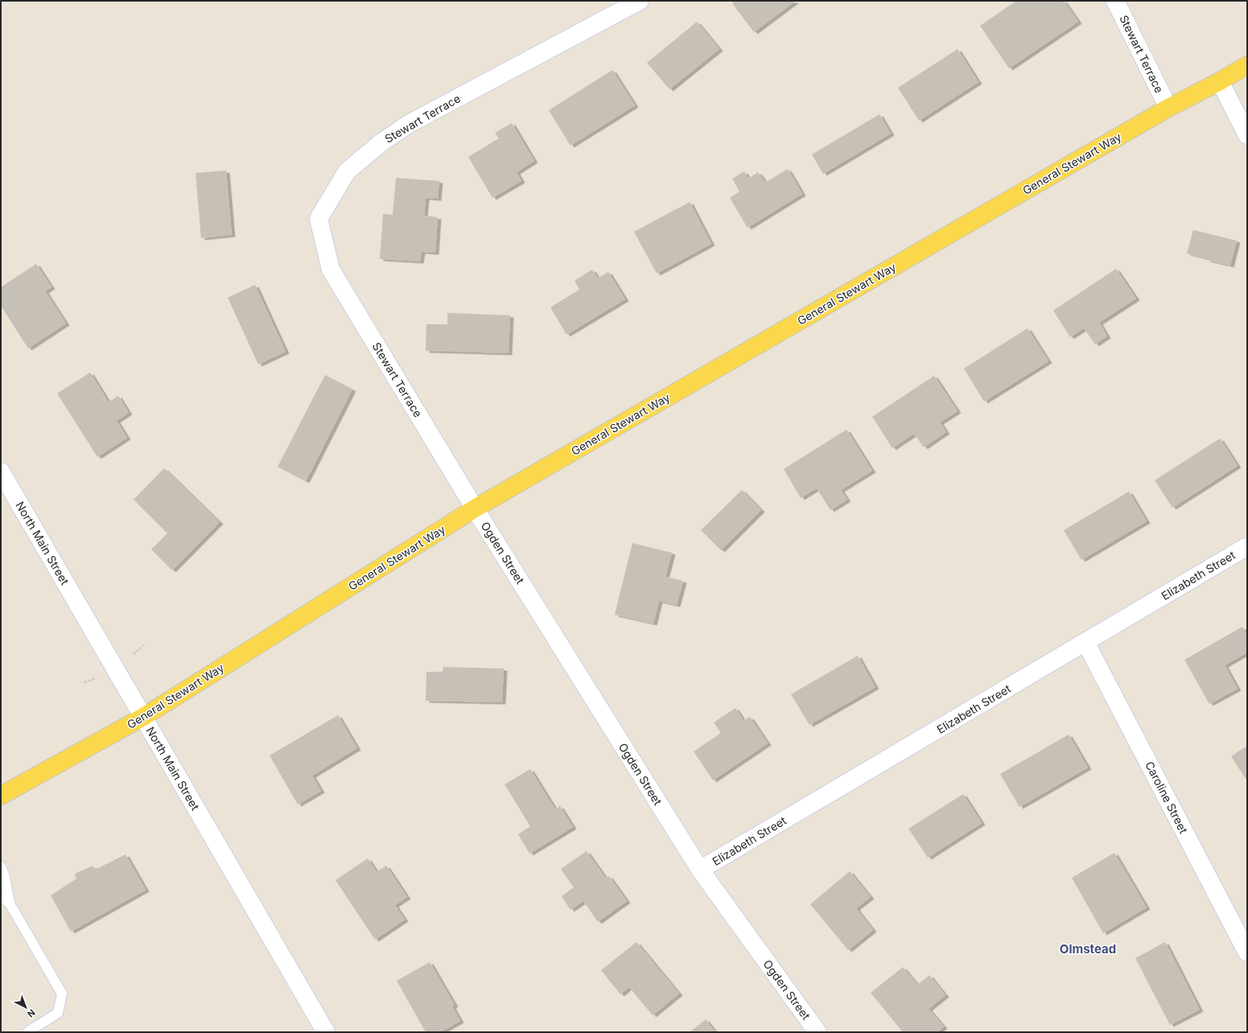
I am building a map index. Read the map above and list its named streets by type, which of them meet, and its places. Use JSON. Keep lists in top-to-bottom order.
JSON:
{
  "streets": {
    "main road": ["General Stewart Way"],
    "street": [
      "Stewart Terrace",
      "North Main Street",
      "Ogden Street",
      "Elizabeth Street",
      "Caroline Street"
    ]
  },
  "crossings": [
    ["Stewart Terrace", "General Stewart Way"],
    ["Stewart Terrace", "Ogden Street"],
    ["General Stewart Way", "North Main Street"],
    ["General Stewart Way", "Ogden Street"],
    ["Ogden Street", "Elizabeth Street"],
    ["Elizabeth Street", "Caroline Street"]
  ],
  "districts": ["Olmstead"],
  "north": "bottom right"
}
